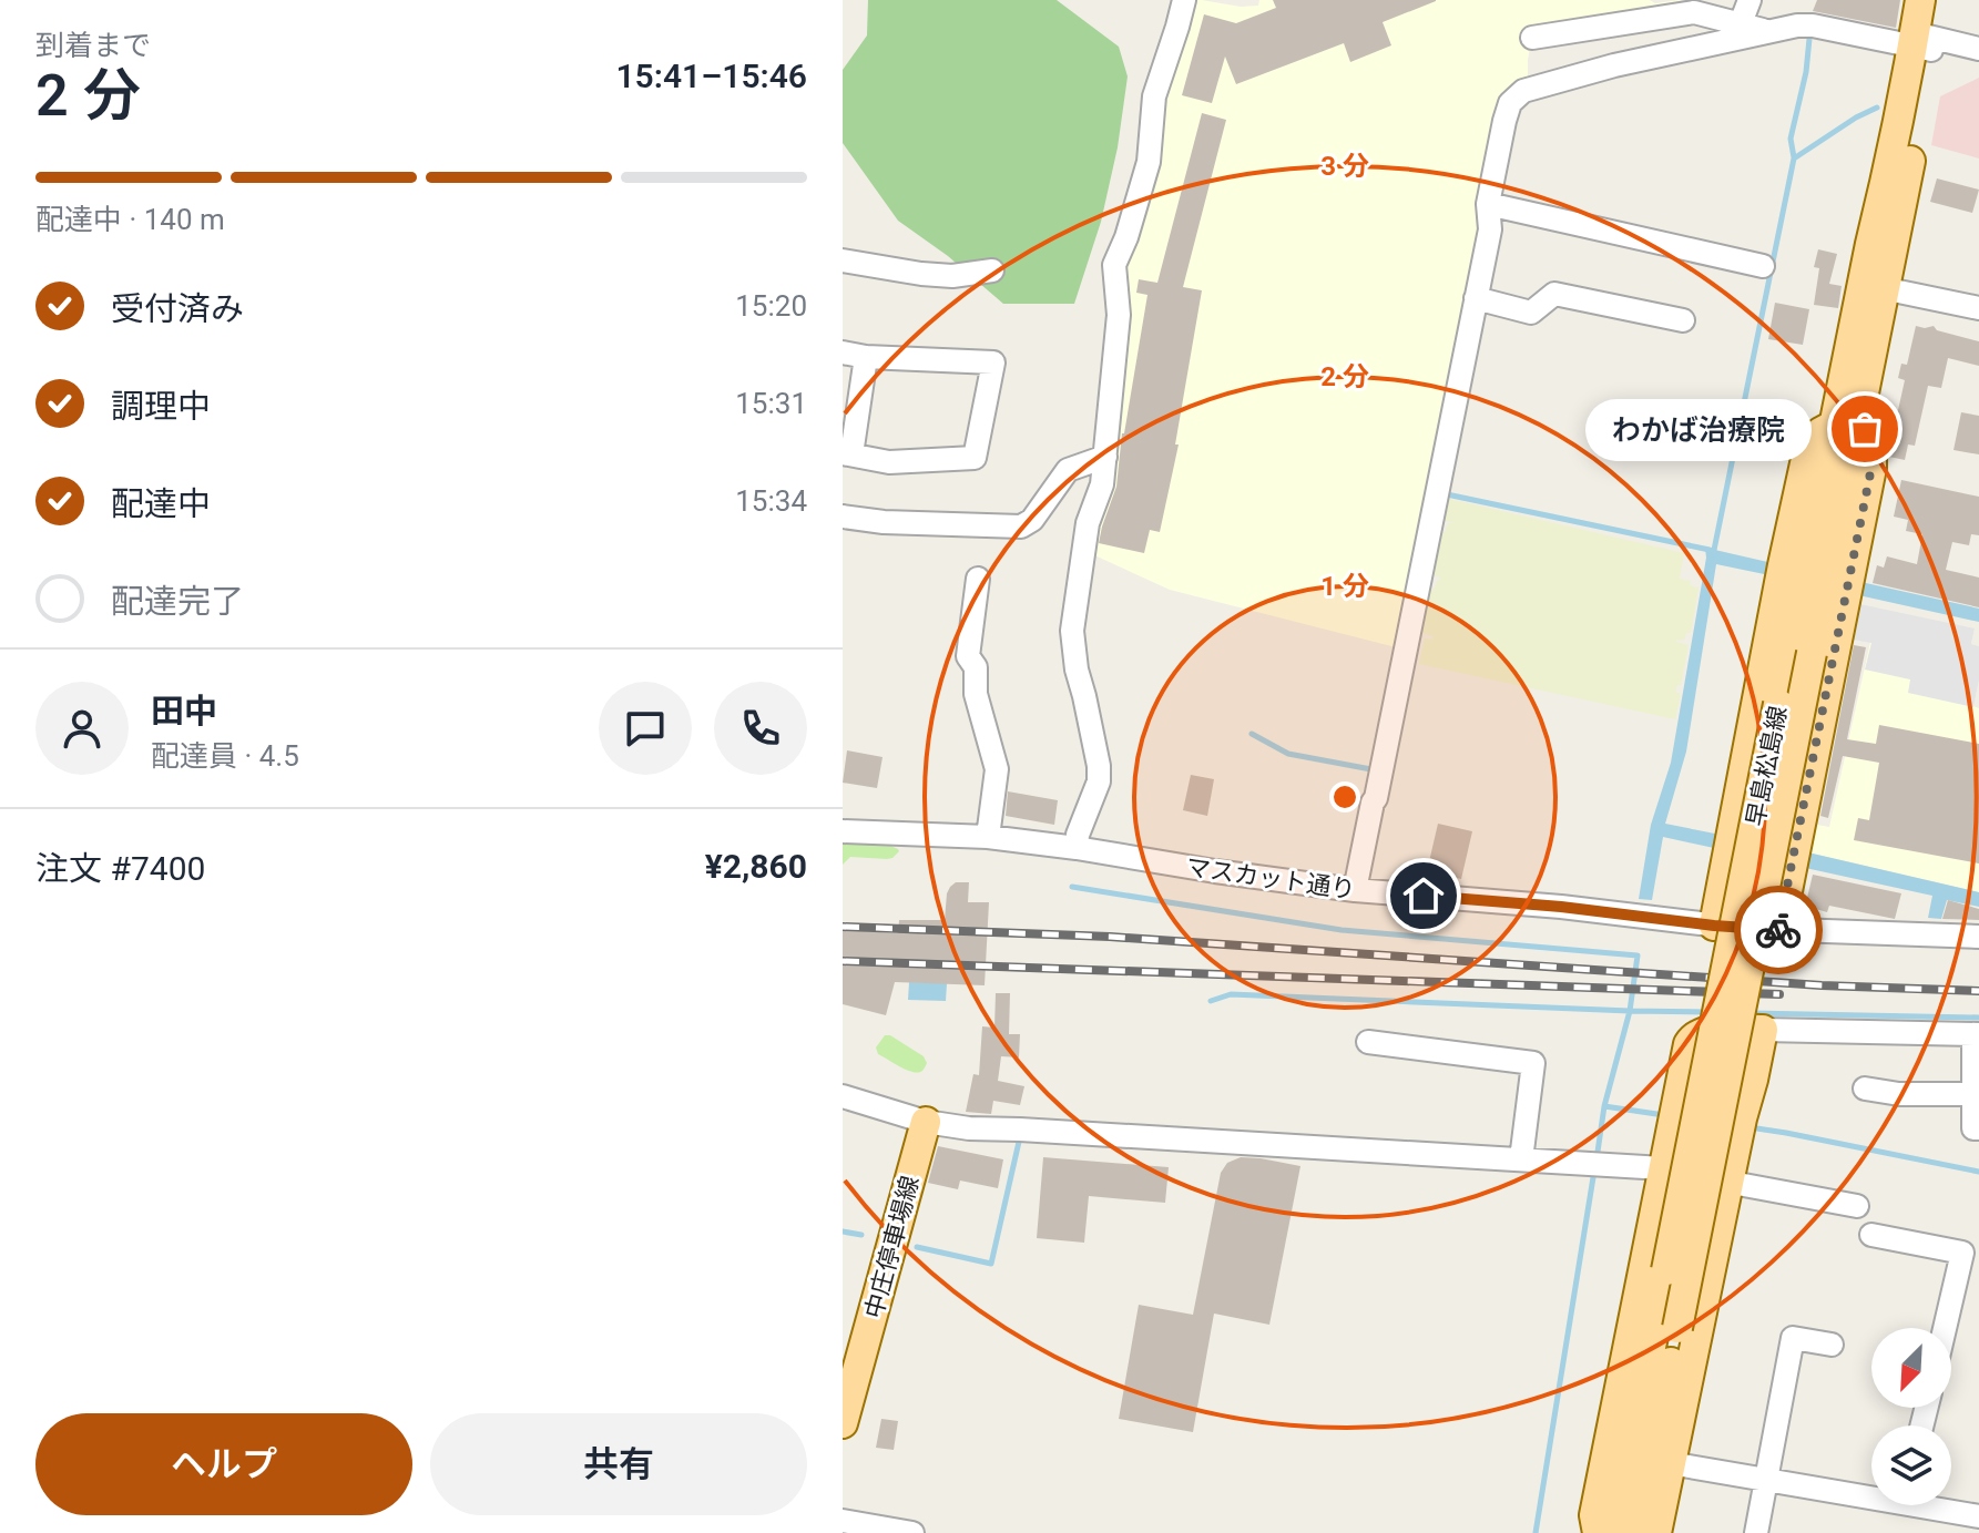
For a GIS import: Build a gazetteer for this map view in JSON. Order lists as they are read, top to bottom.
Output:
{
  "streets": {
    "main road": ["早島松島線", "中庄停車場線"],
    "street": ["マスカット通り"]
  },
  "places": ["わかば治療院"],
  "north": "bottom left",
  "page": {
    "heading": ["2 分", "到着まで", "15:41–15:46"],
    "panel": [
      "田中",
      "配達員 · 4.5",
      "注文 #7400",
      "¥2,860"
    ],
    "bar": "配達中 · 140 m",
    "list": [
      ["受付済み", "15:20"],
      ["調理中", "15:31"],
      ["配達中", "15:34"],
      "配達完了"
    ],
    "bubble": "わかば治療院",
    "buttons": ["ヘルプ", "共有"]
  },
  "rings": ["3 分", "2 分", "1 分"]
}
